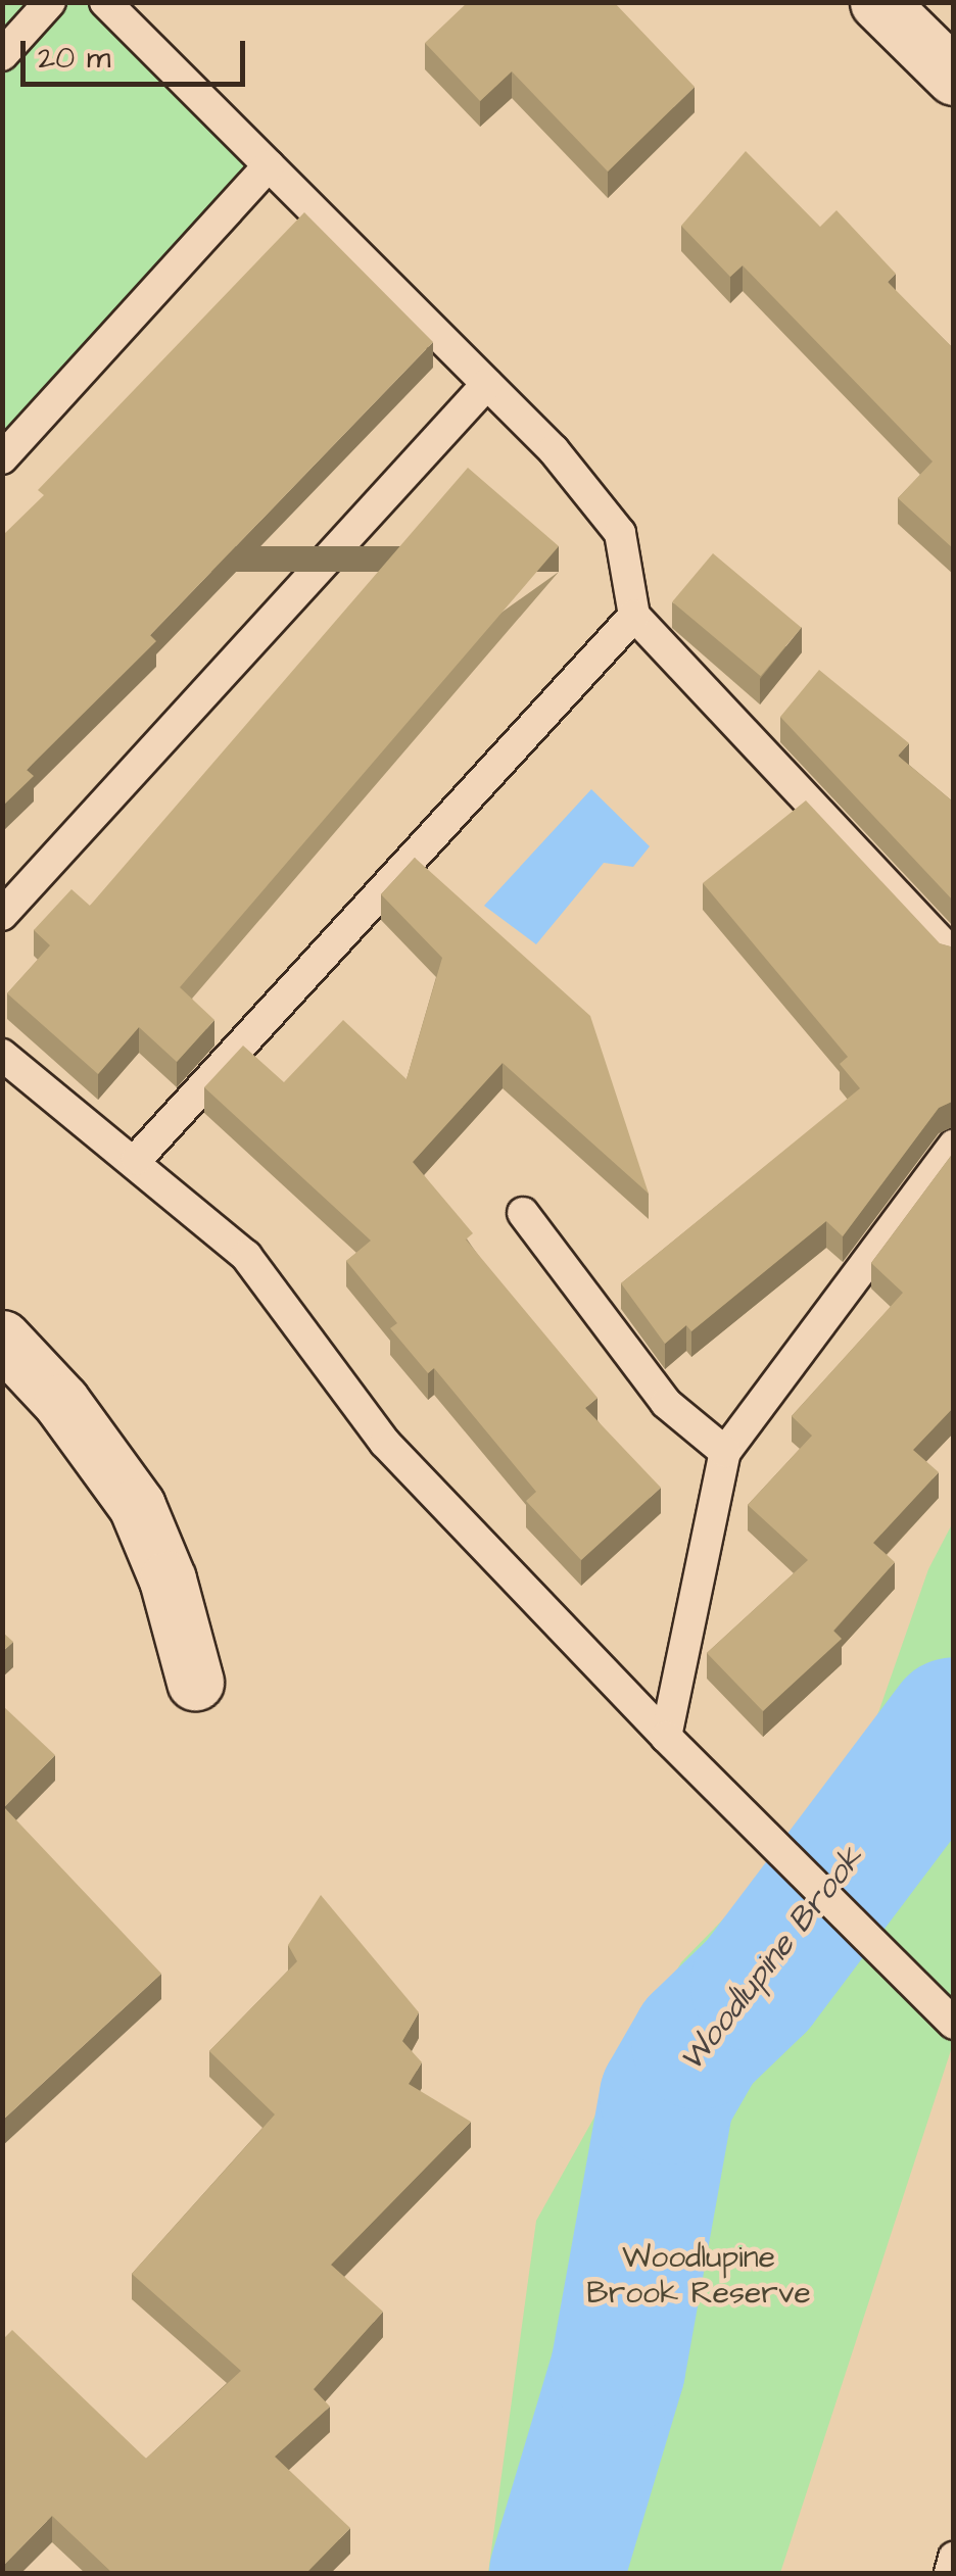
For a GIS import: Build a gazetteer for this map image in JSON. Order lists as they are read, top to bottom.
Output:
{
  "water": ["Woodlupine Brook"],
  "parks": ["Woodlupine Brook Reserve"],
  "scale_bar": "20 m"
}
